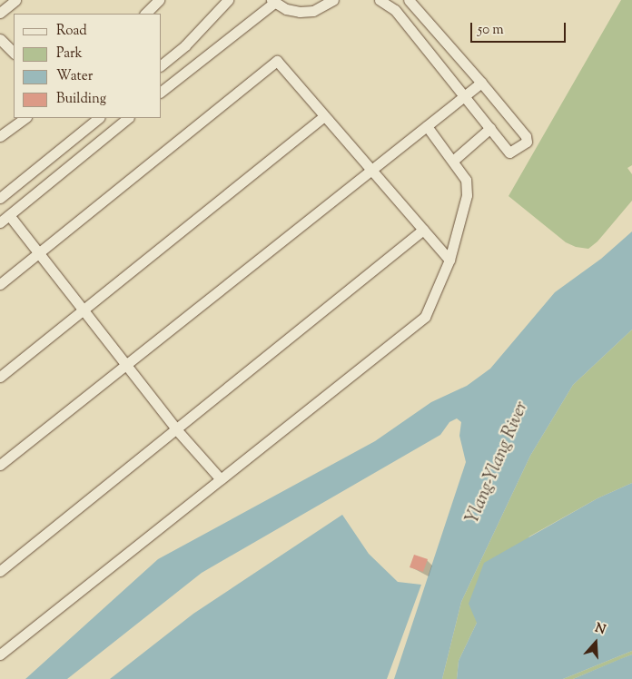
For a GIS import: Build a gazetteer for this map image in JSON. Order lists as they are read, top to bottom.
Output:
{
  "water": ["Ylang-Ylang River"],
  "legend": [
    "Road",
    "Park",
    "Water",
    "Building"
  ],
  "scale_bar": "50 m",
  "north": "top"
}
